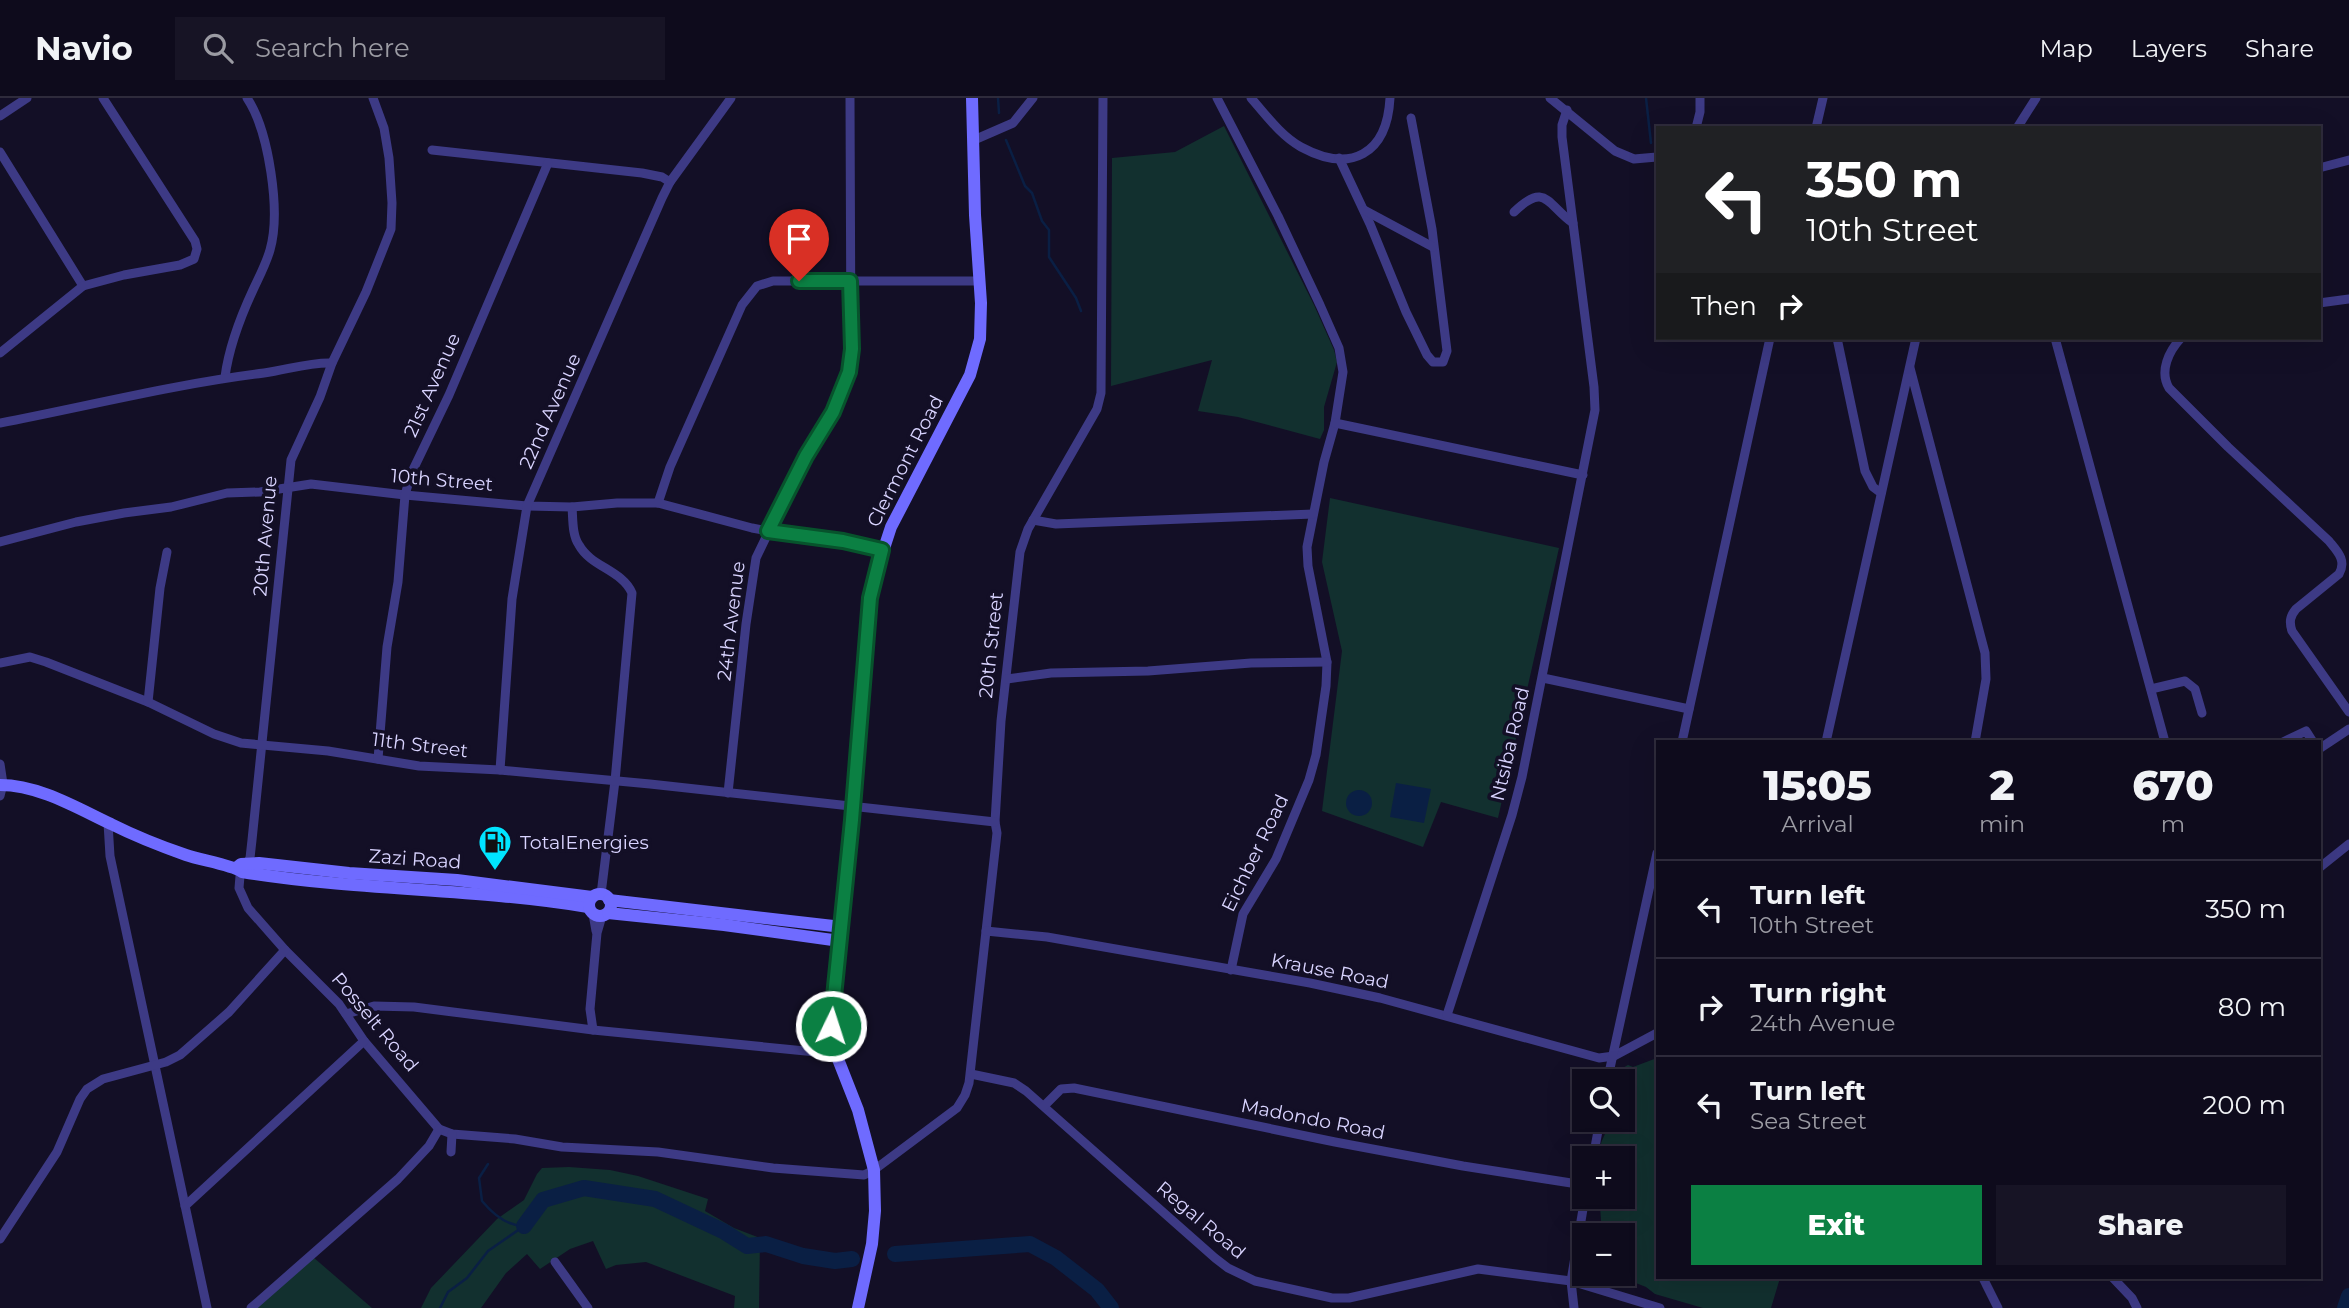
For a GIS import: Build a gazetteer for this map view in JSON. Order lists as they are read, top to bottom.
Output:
{
  "streets": {
    "street": [
      "21st Avenue",
      "22nd Avenue",
      "Clermont Road",
      "10th Street",
      "20th Avenue",
      "24th Avenue",
      "20th Street",
      "Ntsiba Road",
      "11th Street",
      "Eichber Road",
      "Zazi Road",
      "Krause Road",
      "Posselt Road",
      "Madondo Road",
      "Regal Road"
    ]
  },
  "crossings": [
    ["21st Avenue", "10th Street"],
    ["21st Avenue", "11th Street"],
    ["22nd Avenue", "10th Street"],
    ["22nd Avenue", "11th Street"],
    ["Clermont Road", "10th Street"],
    ["Clermont Road", "20th Street"],
    ["Clermont Road", "11th Street"],
    ["Clermont Road", "Zazi Road"],
    ["10th Street", "20th Avenue"],
    ["10th Street", "24th Avenue"],
    ["20th Avenue", "11th Street"],
    ["20th Avenue", "Zazi Road"],
    ["20th Avenue", "Posselt Road"],
    ["24th Avenue", "11th Street"],
    ["20th Street", "11th Street"],
    ["20th Street", "Krause Road"],
    ["20th Street", "Regal Road"],
    ["Ntsiba Road", "Krause Road"],
    ["Eichber Road", "Krause Road"],
    ["Zazi Road", "Posselt Road"],
    ["Madondo Road", "Regal Road"]
  ],
  "places": {
    "fuel station": ["TotalEnergies"]
  },
  "page": {
    "header": "Navio",
    "search": "Search here",
    "nav": ["Map", "Layers", "Share"],
    "turn": ["350 m", "10th Street"],
    "then": "Then",
    "eta": [
      "15:05",
      "Arrival",
      "2",
      "min",
      "670",
      "m"
    ],
    "list": [
      {
        "name": "Turn left",
        "note": "10th Street",
        "value": "350 m"
      },
      {
        "name": "Turn right",
        "note": "24th Avenue",
        "value": "80 m"
      },
      {
        "name": "Turn left",
        "note": "Sea Street",
        "value": "200 m"
      }
    ],
    "map_buttons": ["+", "−"],
    "buttons": ["Exit", "Share"]
  }
}
